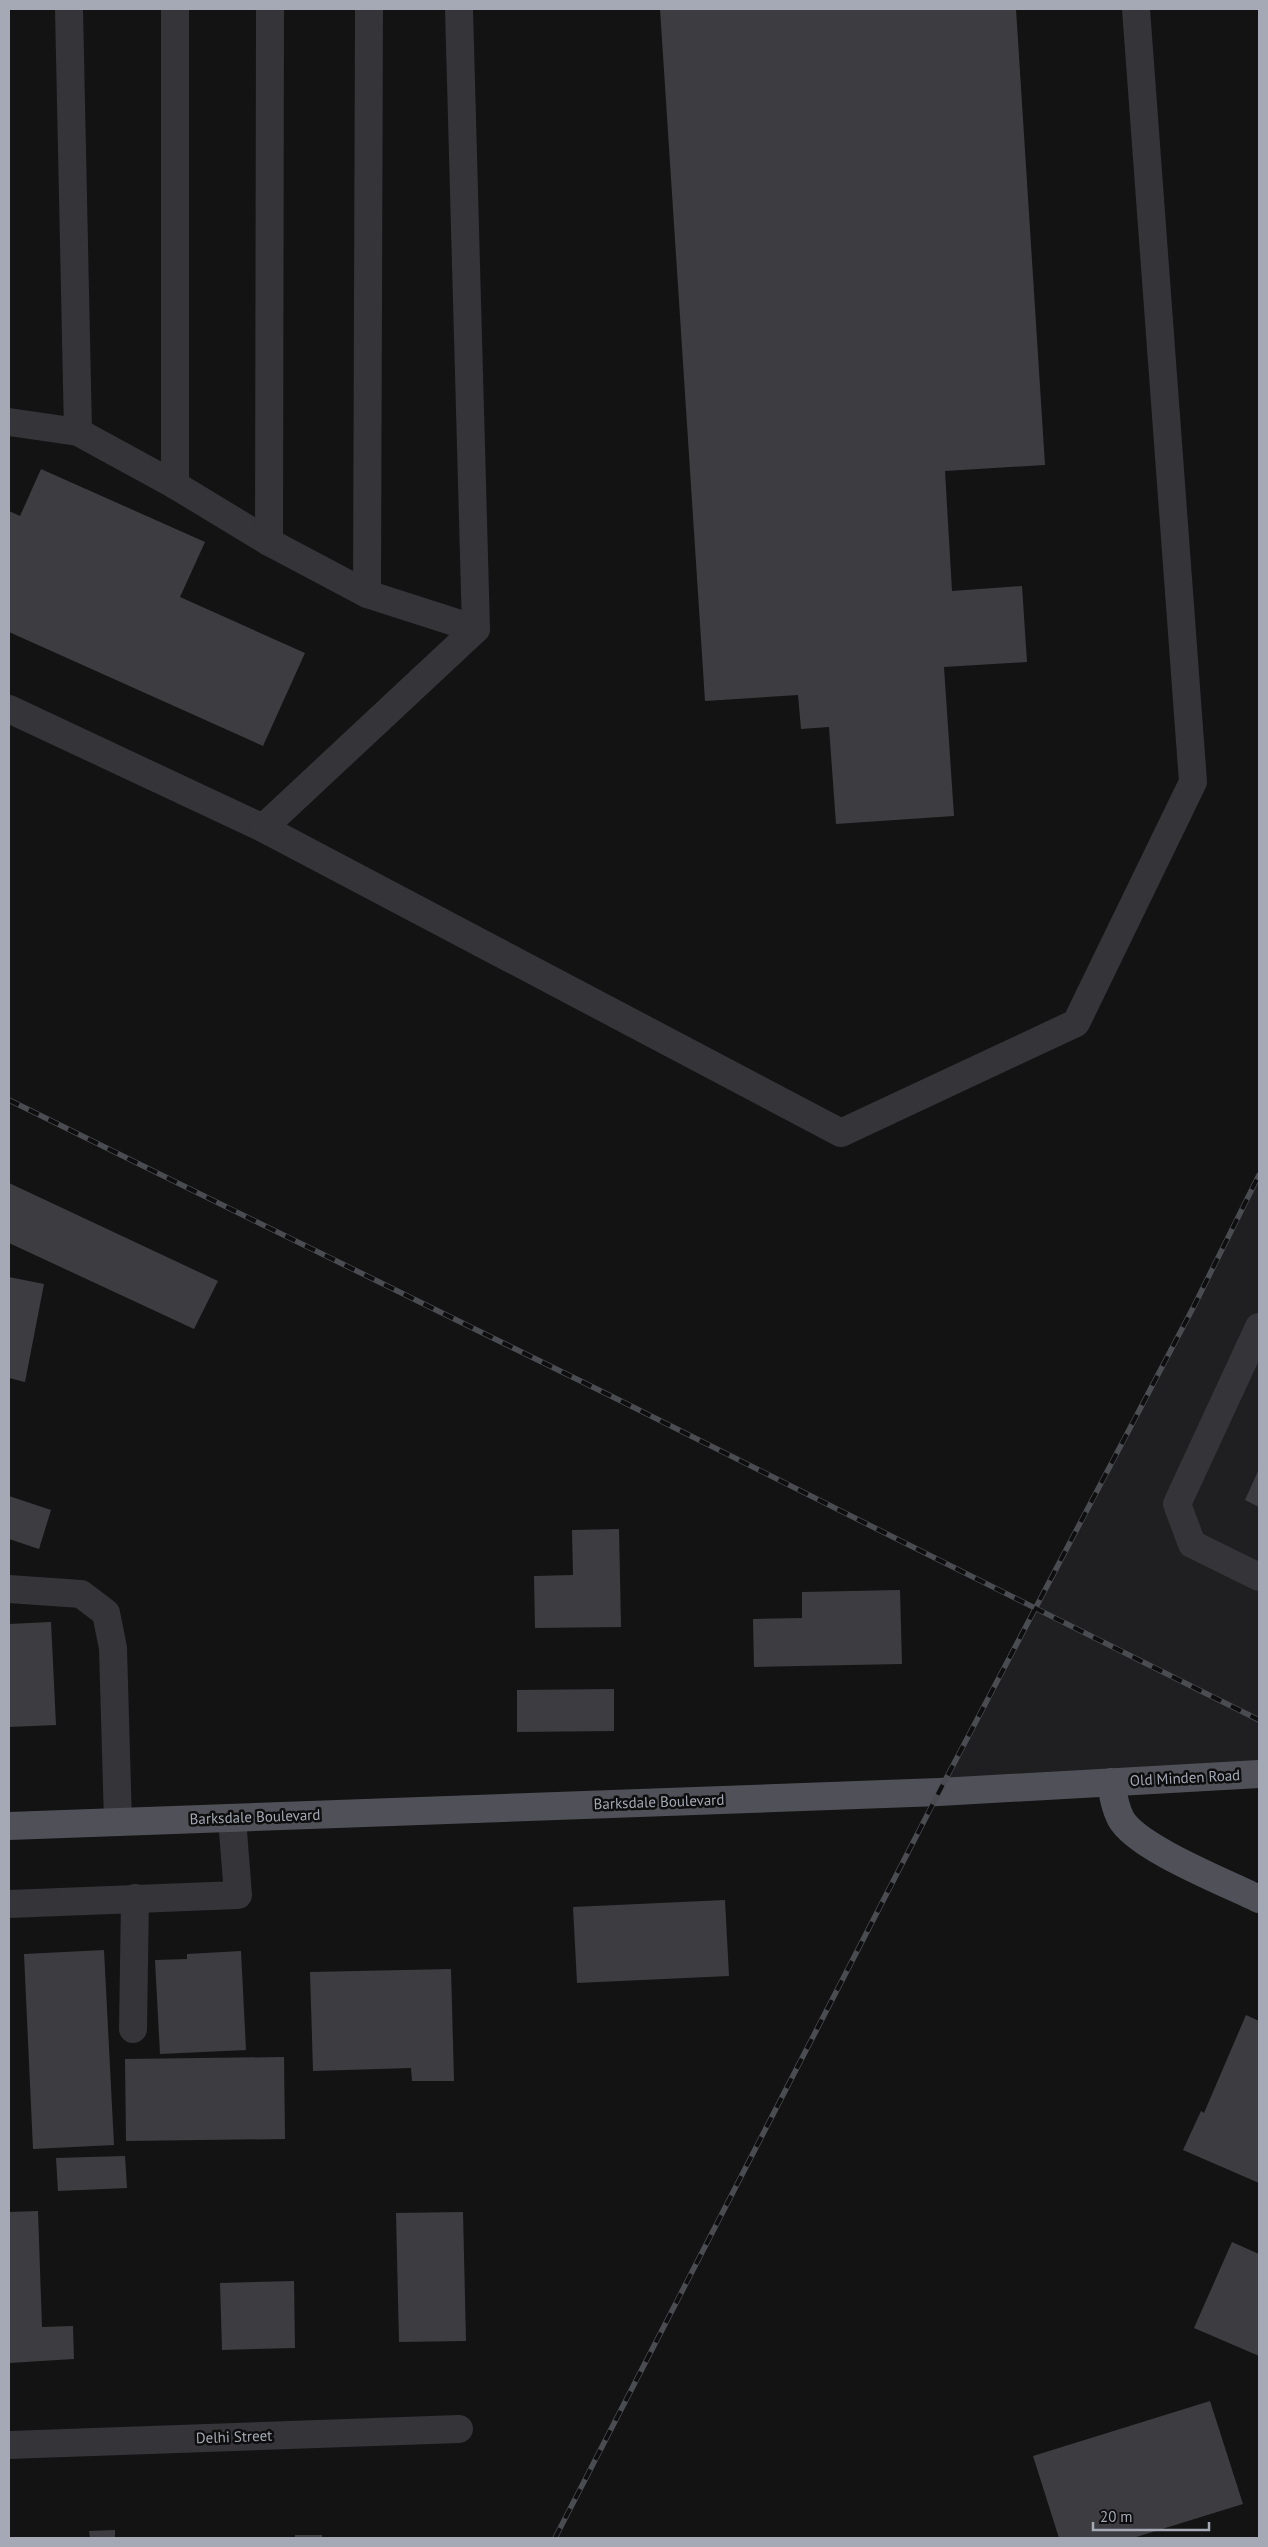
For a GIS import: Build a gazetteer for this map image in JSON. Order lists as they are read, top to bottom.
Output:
{
  "streets": {
    "main road": ["Old Minden Road", "Barksdale Boulevard"],
    "street": ["Delhi Street"]
  },
  "crossings": [
    ["Old Minden Road", "Barksdale Boulevard"]
  ],
  "scale_bar": "20 m"
}
